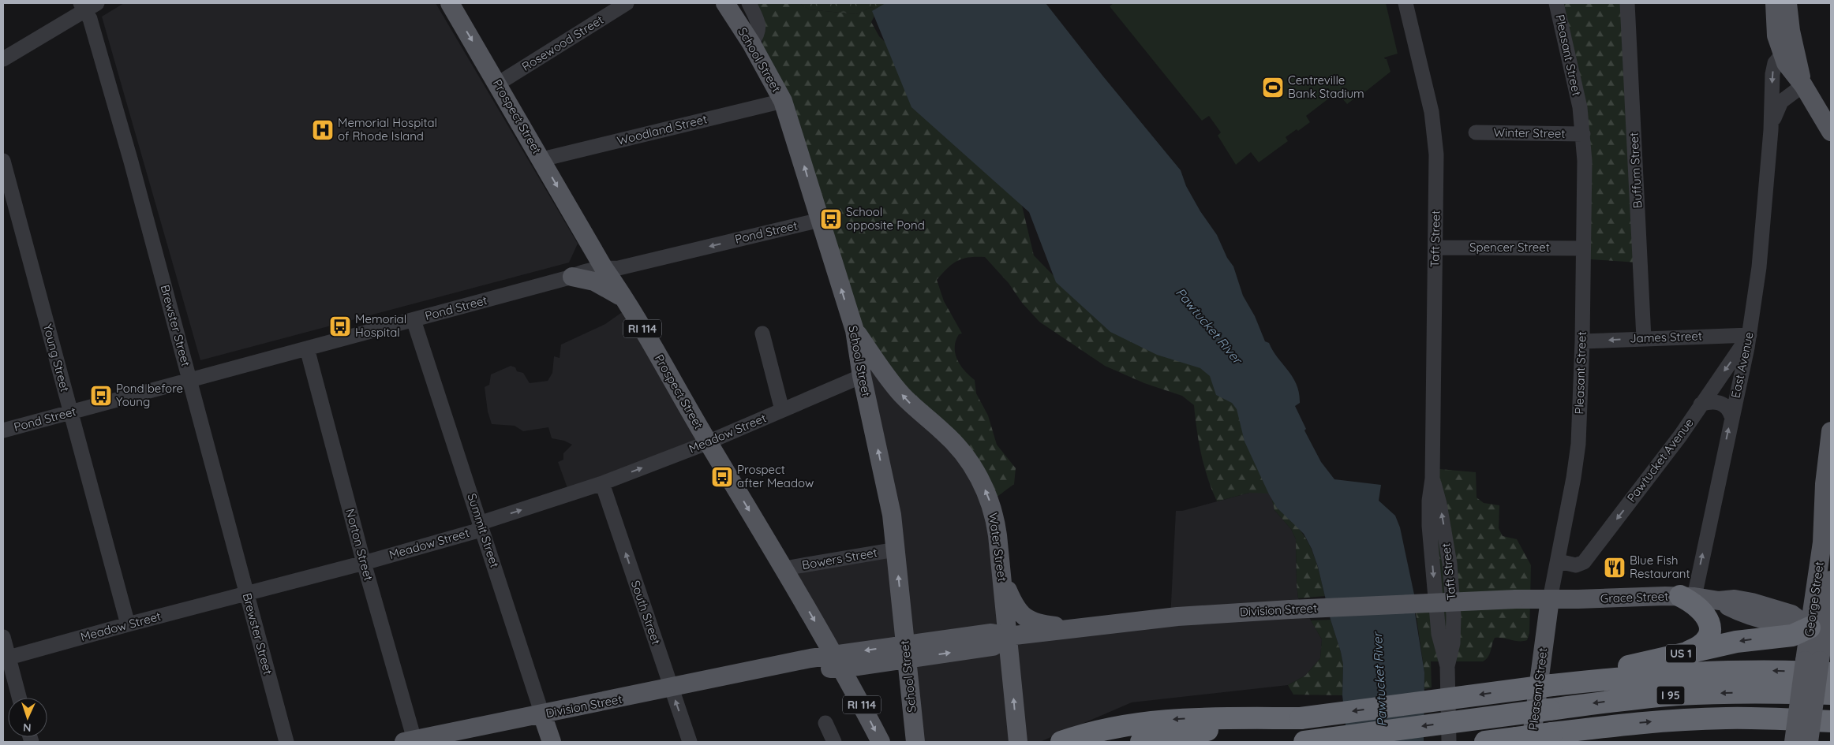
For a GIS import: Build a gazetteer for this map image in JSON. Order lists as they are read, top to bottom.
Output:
{
  "streets": {
    "highway": ["US 1", "I 95"],
    "main road": [
      "Pleasant Street",
      "School Street",
      "Prospect Street",
      "RI 114",
      "Summit Street",
      "Water Street",
      "Grace Street",
      "George Street",
      "Division Street"
    ],
    "street": [
      "Rosewood Street",
      "Woodland Street",
      "Winter Street",
      "Buffum Street",
      "Pond Street",
      "Taft Street",
      "Spencer Street",
      "Brewster Street",
      "James Street",
      "Young Street",
      "East Avenue",
      "Meadow Street",
      "Pawtucket Avenue",
      "Norton Street",
      "Bowers Street",
      "South Street"
    ]
  },
  "crossings": [
    ["Rosewood Street", "Prospect Street"],
    ["Pleasant Street", "Winter Street"],
    ["Pleasant Street", "Spencer Street"],
    ["Pleasant Street", "James Street"],
    ["Pleasant Street", "Pawtucket Avenue"],
    ["Pleasant Street", "Grace Street"],
    ["Pleasant Street", "Division Street"],
    ["Pleasant Street", "I 95"],
    ["School Street", "Woodland Street"],
    ["School Street", "Pond Street"],
    ["School Street", "Meadow Street"],
    ["School Street", "Water Street"],
    ["School Street", "Bowers Street"],
    ["School Street", "Division Street"],
    ["Prospect Street", "Woodland Street"],
    ["Prospect Street", "Pond Street"],
    ["Prospect Street", "Meadow Street"],
    ["Prospect Street", "Bowers Street"],
    ["Prospect Street", "Division Street"],
    ["Buffum Street", "James Street"],
    ["Pond Street", "Brewster Street"],
    ["Pond Street", "Young Street"],
    ["Pond Street", "Summit Street"],
    ["Pond Street", "Norton Street"],
    ["Taft Street", "Spencer Street"],
    ["Brewster Street", "Meadow Street"],
    ["James Street", "East Avenue"],
    ["James Street", "Pawtucket Avenue"],
    ["Young Street", "Meadow Street"],
    ["East Avenue", "Pawtucket Avenue"],
    ["East Avenue", "Grace Street"],
    ["Meadow Street", "Summit Street"],
    ["Meadow Street", "Norton Street"],
    ["Meadow Street", "South Street"],
    ["Summit Street", "Division Street"],
    ["Norton Street", "Division Street"],
    ["Water Street", "Division Street"],
    ["Grace Street", "George Street"],
    ["Grace Street", "Division Street"],
    ["Grace Street", "US 1"],
    ["George Street", "US 1"],
    ["Division Street", "South Street"]
  ],
  "one_way": [
    "School Street",
    "Prospect Street",
    "James Street",
    "Pawtucket Avenue",
    "Water Street",
    "South Street"
  ],
  "water": ["Pawtucket River"],
  "places": {
    "sports": ["Centreville Bank Stadium"],
    "hospital": ["Memorial Hospital of Rhode Island"],
    "bus stop": [
      "School opposite Pond",
      "Memorial Hospital",
      "Pond before Young",
      "Prospect after Meadow"
    ],
    "restaurant": ["Blue Fish Restaurant"]
  },
  "north": "bottom"
}
